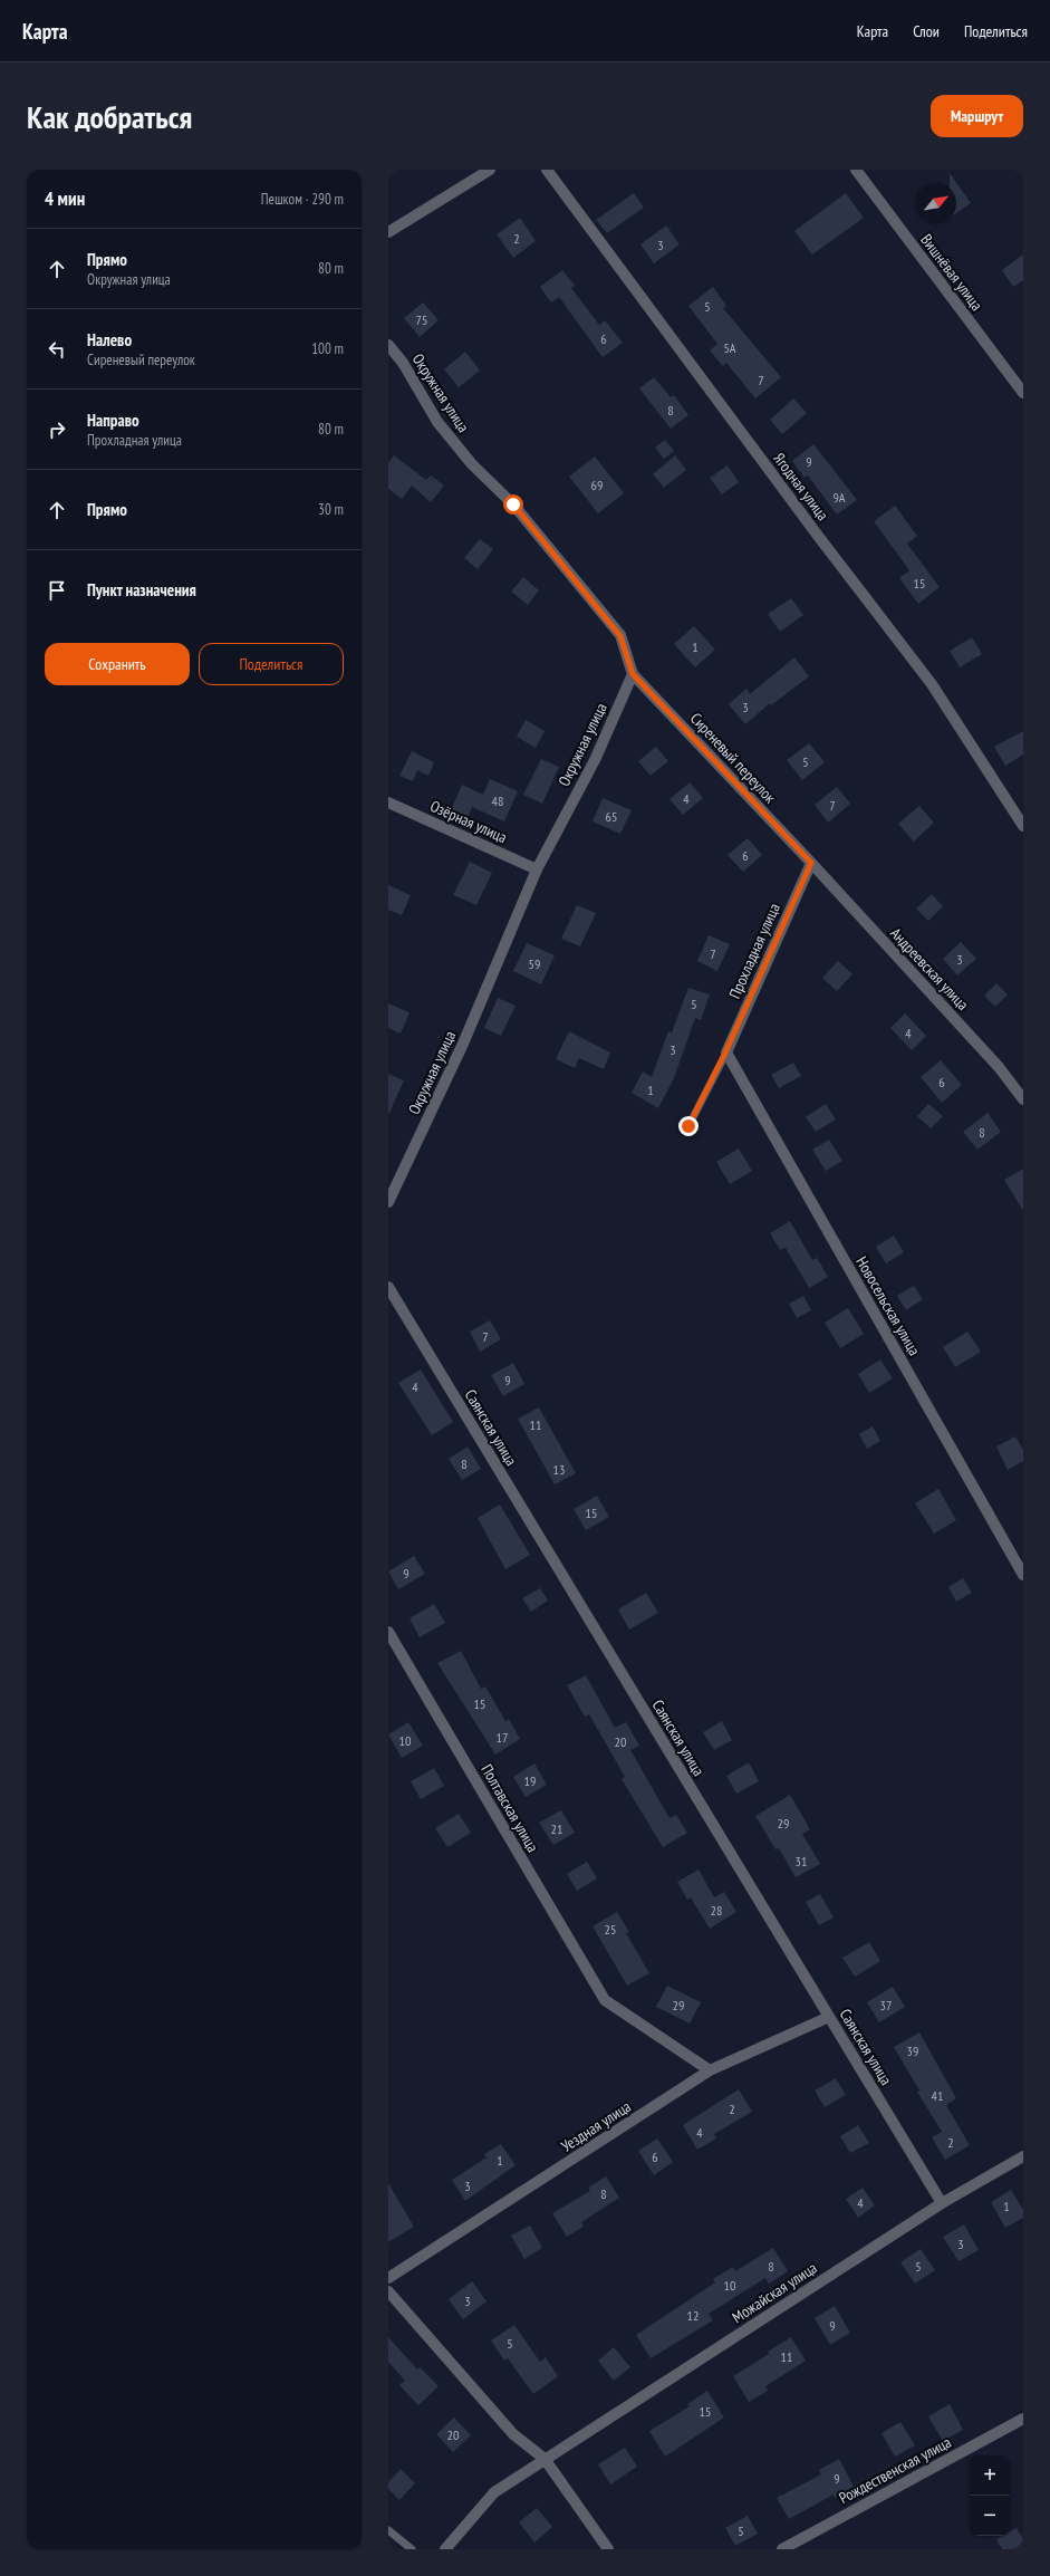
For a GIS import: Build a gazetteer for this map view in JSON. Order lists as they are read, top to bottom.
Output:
{
  "streets": {
    "street": [
      "Вишнёвая улица",
      "Окружная улица",
      "Ягодная улица",
      "Сиреневый переулок",
      "Озёрная улица",
      "Прохладная улица",
      "Андреевская улица",
      "Новосельская улица",
      "Саянская улица",
      "Полтавская улица",
      "Уездная улица",
      "Можайская улица",
      "Рождественская улица"
    ]
  },
  "crossings": [
    ["Окружная улица", "Сиреневый переулок"],
    ["Окружная улица", "Озёрная улица"],
    ["Сиреневый переулок", "Прохладная улица"],
    ["Сиреневый переулок", "Андреевская улица"],
    ["Прохладная улица", "Андреевская улица"],
    ["Прохладная улица", "Новосельская улица"],
    ["Саянская улица", "Уездная улица"],
    ["Саянская улица", "Можайская улица"],
    ["Полтавская улица", "Уездная улица"]
  ],
  "house_numbers": [
    "2",
    "3",
    "5",
    "75",
    "6",
    "5А",
    "7",
    "8",
    "9",
    "69",
    "9А",
    "15",
    "1",
    "3",
    "5",
    "4",
    "48",
    "7",
    "65",
    "6",
    "7",
    "3",
    "59",
    "5",
    "4",
    "3",
    "6",
    "1",
    "8",
    "7",
    "9",
    "4",
    "11",
    "8",
    "13",
    "15",
    "9",
    "15",
    "17",
    "10",
    "20",
    "19",
    "29",
    "21",
    "31",
    "28",
    "25",
    "29",
    "37",
    "39",
    "41",
    "2",
    "4",
    "2",
    "6",
    "1",
    "3",
    "8",
    "4",
    "1",
    "3",
    "8",
    "5",
    "10",
    "3",
    "12",
    "9",
    "5",
    "11",
    "15",
    "20",
    "9",
    "5"
  ],
  "north": "top right",
  "page": {
    "header": "Карта",
    "nav": ["Карта", "Слои", "Поделиться"],
    "buttons": [
      "Маршрут",
      ["Сохранить", "Поделиться"]
    ],
    "title": "Как добраться",
    "heading": ["4 мин", "Пешком · 290 m"],
    "list": [
      ["Прямо", "Окружная улица", "80 m"],
      ["Налево", "Сиреневый переулок", "100 m"],
      ["Направо", "Прохладная улица", "80 m"],
      ["Прямо", "30 m"],
      "Пункт назначения"
    ],
    "map_buttons": ["+", "−"]
  }
}
